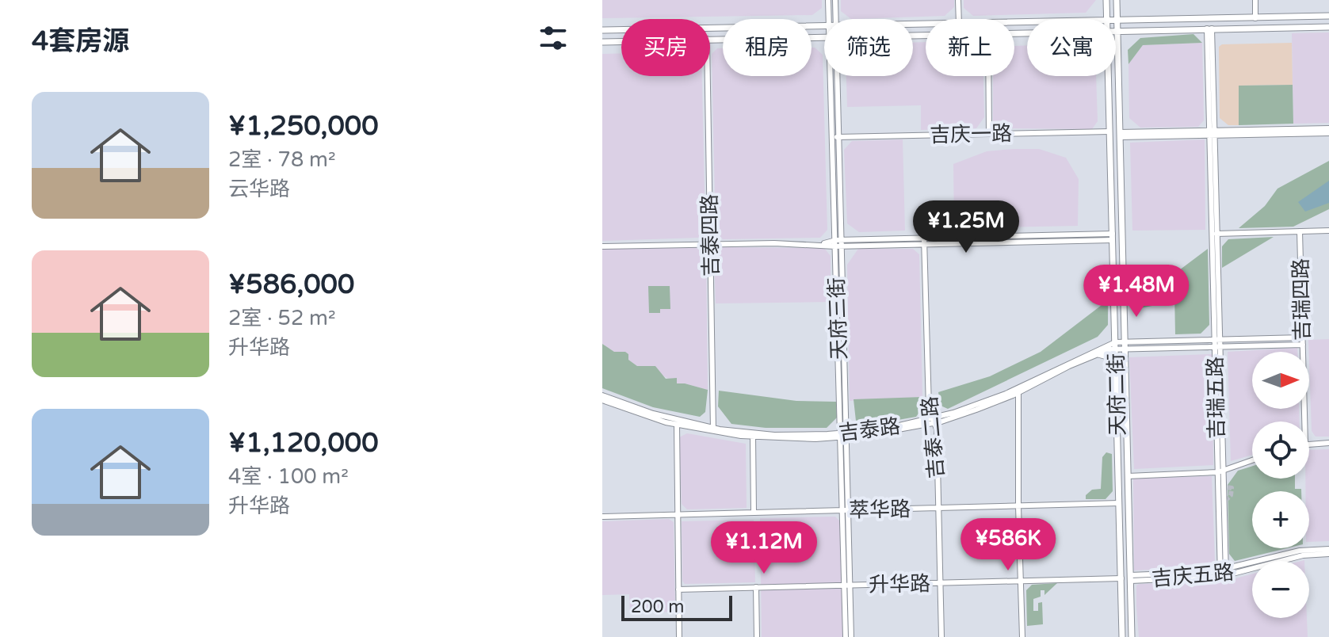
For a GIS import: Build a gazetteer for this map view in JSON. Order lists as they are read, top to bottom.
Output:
{
  "streets": {
    "main road": ["天府二街"],
    "street": [
      "吉庆一路",
      "吉泰四路",
      "吉瑞四路",
      "天府三街",
      "吉瑞五路",
      "吉泰路",
      "吉泰二路",
      "萃华路",
      "吉庆五路",
      "升华路"
    ]
  },
  "crossings": [
    ["吉庆一路", "天府三街"],
    ["吉庆一路", "天府二街"],
    ["吉泰四路", "吉泰路"],
    ["吉瑞四路", "吉泰路"],
    ["天府三街", "吉泰路"],
    ["天府三街", "萃华路"],
    ["天府三街", "升华路"],
    ["天府二街", "吉泰路"],
    ["天府二街", "萃华路"],
    ["天府二街", "吉庆五路"],
    ["天府二街", "升华路"],
    ["吉瑞五路", "吉泰路"],
    ["吉瑞五路", "吉庆五路"],
    ["吉泰路", "吉泰二路"],
    ["吉泰二路", "萃华路"],
    ["吉泰二路", "升华路"]
  ],
  "scale_bar": "200 m",
  "north": "right",
  "page": {
    "heading": "4套房源",
    "chip": [
      "买房",
      "租房",
      "筛选",
      "新上",
      "公寓"
    ],
    "list": [
      {
        "name": "¥1,250,000",
        "note": "2室 · 78 m² · 云华路"
      },
      {
        "name": "¥586,000",
        "note": "2室 · 52 m² · 升华路"
      },
      {
        "name": "¥1,120,000",
        "note": "4室 · 100 m² · 升华路"
      }
    ],
    "price": [
      "¥1.25M",
      "¥1.48M",
      "¥586K",
      "¥1.12M"
    ],
    "map_buttons": ["+", "−"],
    "scale": "200 m"
  }
}
